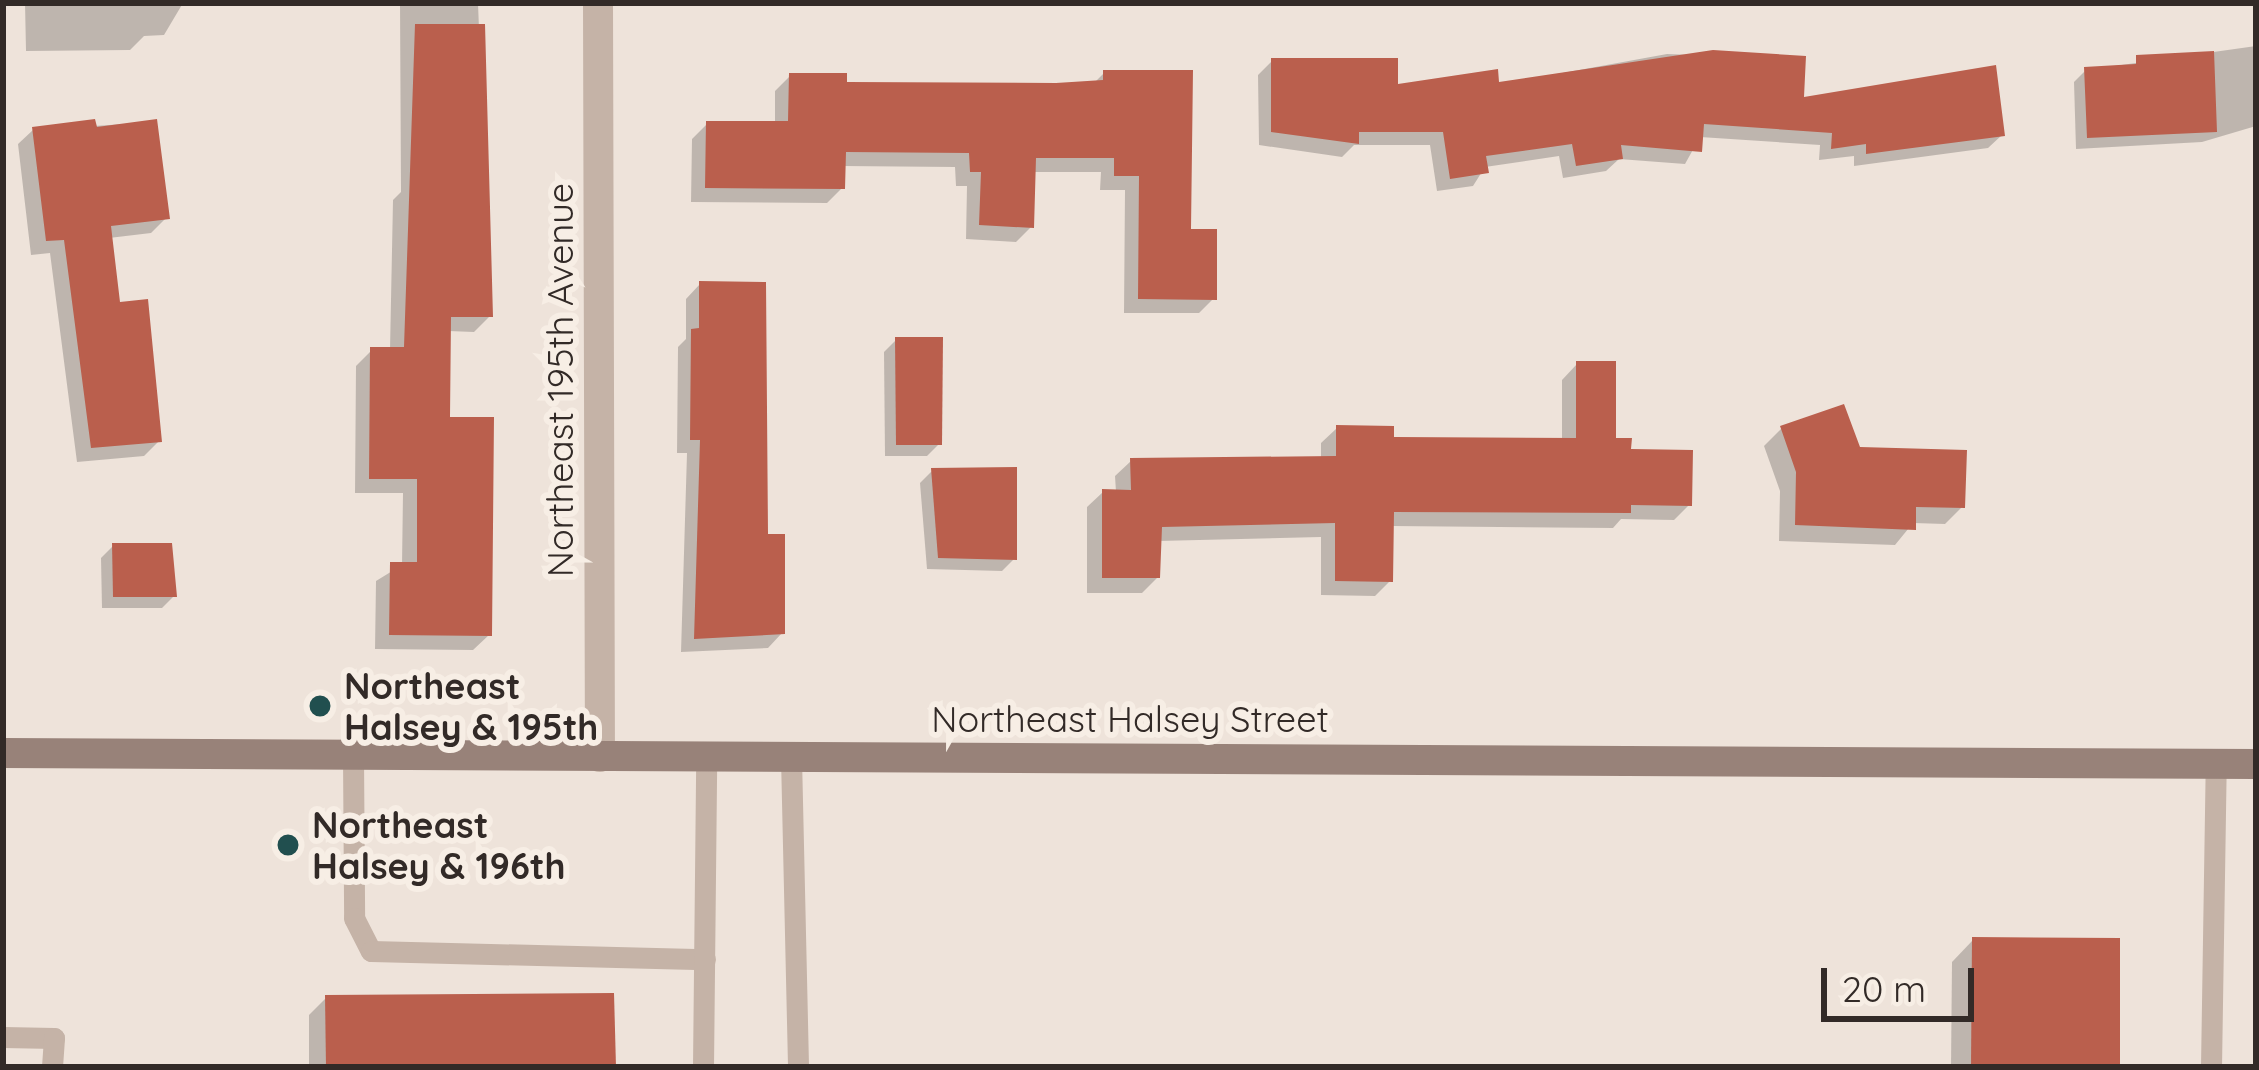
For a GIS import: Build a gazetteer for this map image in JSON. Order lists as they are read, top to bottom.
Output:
{
  "streets": {
    "street": ["Northeast 195th Avenue", "Northeast Halsey Street"]
  },
  "crossings": [
    ["Northeast 195th Avenue", "Northeast Halsey Street"]
  ],
  "places": ["Northeast Halsey & 195th", "Northeast Halsey & 196th"],
  "scale_bar": "20 m"
}
